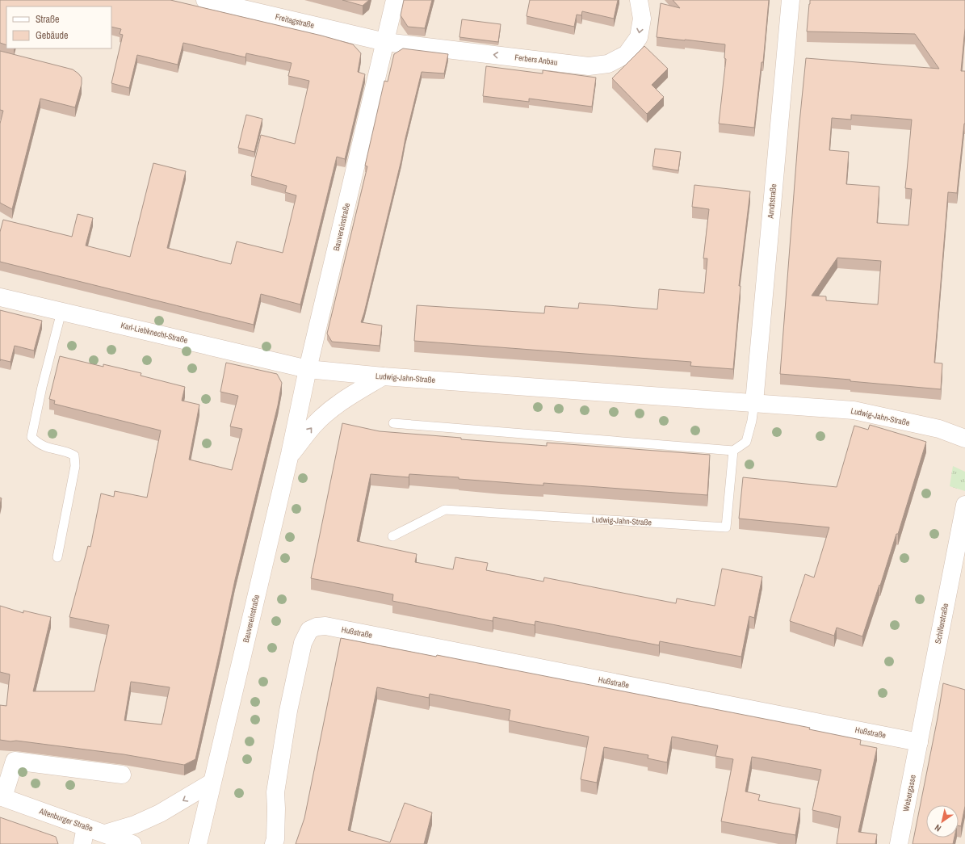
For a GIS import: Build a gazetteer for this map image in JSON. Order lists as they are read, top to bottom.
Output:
{
  "streets": {
    "street": [
      "Freitagstraße",
      "Ferbers Anbau",
      "Arndtstraße",
      "Bauvereinstraße",
      "Karl-Liebknecht-Straße",
      "Ludwig-Jahn-Straße",
      "Schillerstraße",
      "Hußstraße",
      "Webergasse",
      "Altenburger Straße"
    ]
  },
  "crossings": [
    ["Freitagstraße", "Ferbers Anbau"],
    ["Freitagstraße", "Bauvereinstraße"],
    ["Ferbers Anbau", "Bauvereinstraße"],
    ["Arndtstraße", "Ludwig-Jahn-Straße"],
    ["Bauvereinstraße", "Karl-Liebknecht-Straße"],
    ["Bauvereinstraße", "Ludwig-Jahn-Straße"],
    ["Karl-Liebknecht-Straße", "Ludwig-Jahn-Straße"],
    ["Schillerstraße", "Hußstraße"],
    ["Schillerstraße", "Webergasse"],
    ["Hußstraße", "Webergasse"]
  ],
  "one_way": ["Ferbers Anbau"],
  "legend": ["Straße", "Gebäude"],
  "north": "bottom left"
}
